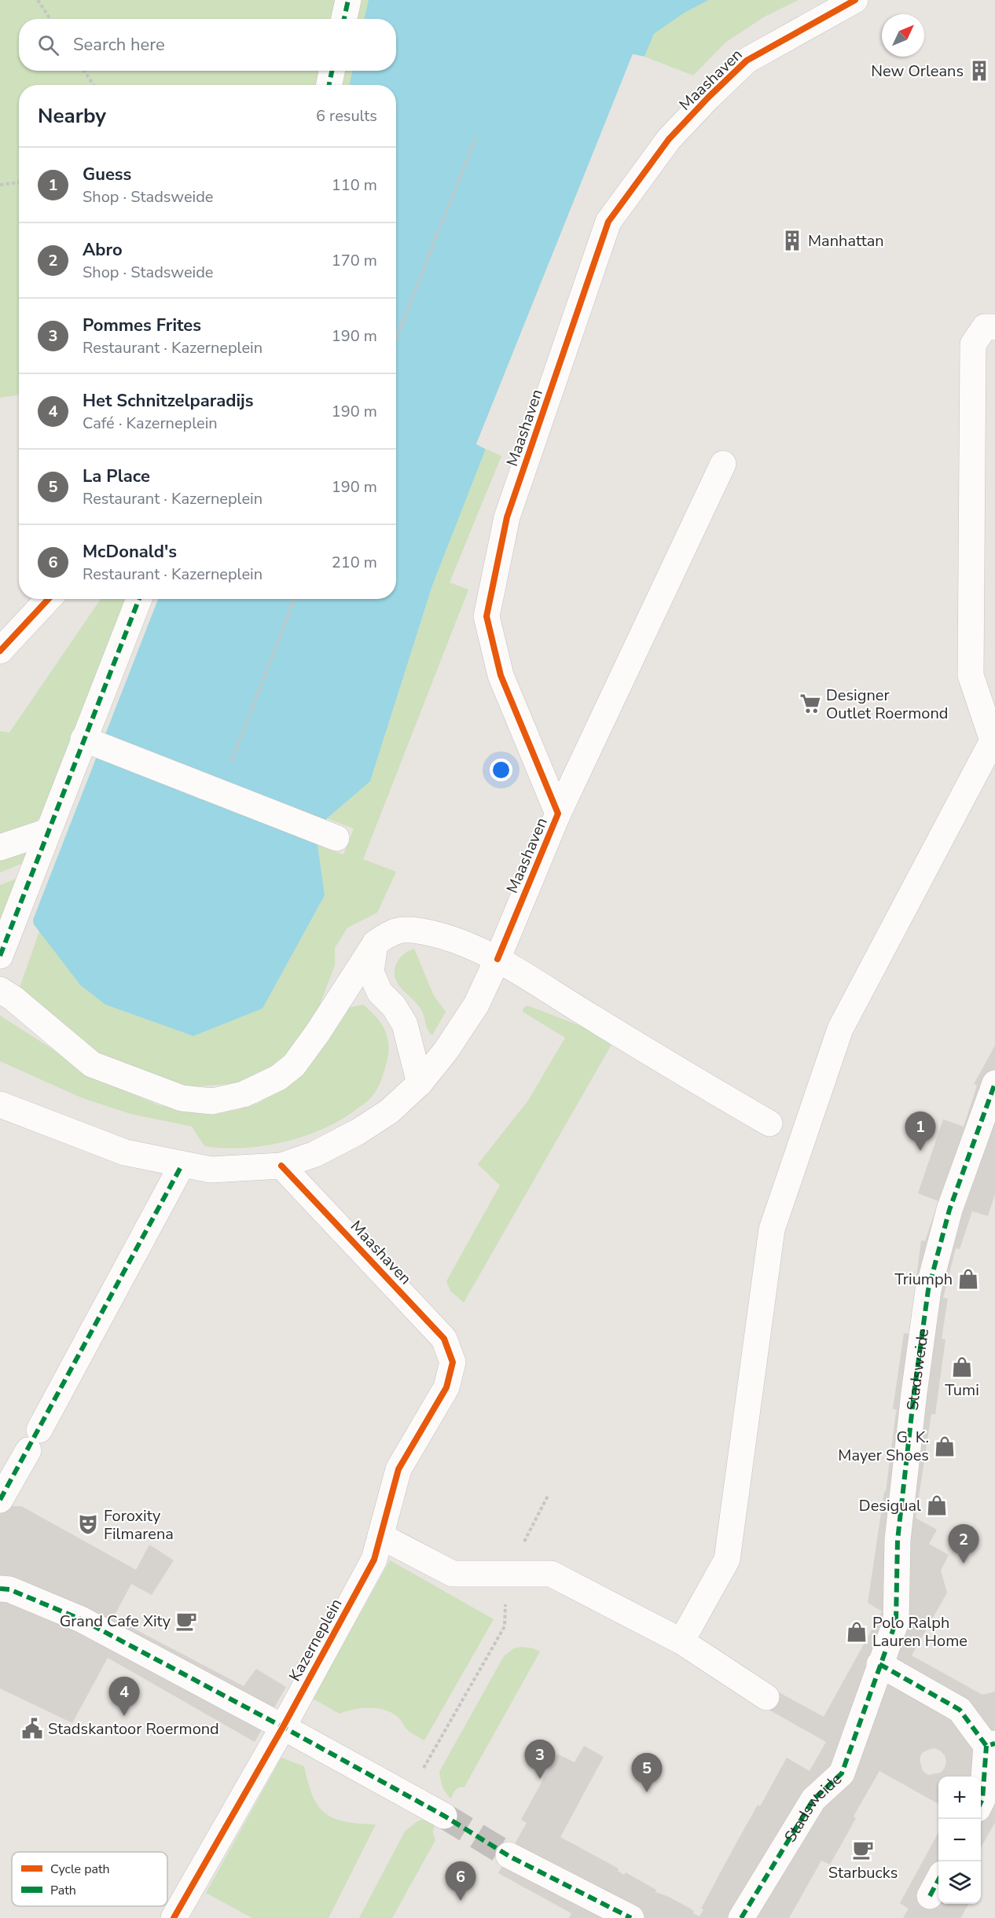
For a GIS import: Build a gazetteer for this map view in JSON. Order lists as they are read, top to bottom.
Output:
{
  "streets": {
    "street": ["Maashaven", "Stadsweide", "Kazerneplein"]
  },
  "crossings": [
    ["Maashaven", "Kazerneplein"]
  ],
  "places": {
    "building": ["New Orleans", "Manhattan"],
    "supermarket": ["Designer Outlet Roermond"],
    "shop": [
      "Triumph",
      "Tumi",
      "G. K. Mayer Shoes",
      "Desigual",
      "Polo Ralph Lauren Home"
    ],
    "theatre": ["Foroxity Filmarena"],
    "cafe": ["Grand Cafe Xity", "Starbucks"],
    "public building": ["Stadskantoor Roermond"]
  },
  "legend": ["Cycle path", "Path"],
  "north": "top right",
  "page": {
    "search": "Search here",
    "heading": ["Nearby", "6 results"],
    "list": [
      {
        "mark": "1",
        "name": "Guess",
        "note": "Shop · Stadsweide",
        "value": "110 m"
      },
      {
        "mark": "2",
        "name": "Abro",
        "note": "Shop · Stadsweide",
        "value": "170 m"
      },
      {
        "mark": "3",
        "name": "Pommes Frites",
        "note": "Restaurant · Kazerneplein",
        "value": "190 m"
      },
      {
        "mark": "4",
        "name": "Het Schnitzelparadijs",
        "note": "Café · Kazerneplein",
        "value": "190 m"
      },
      {
        "mark": "5",
        "name": "La Place",
        "note": "Restaurant · Kazerneplein",
        "value": "190 m"
      },
      {
        "mark": "6",
        "name": "McDonald's",
        "note": "Restaurant · Kazerneplein",
        "value": "210 m"
      }
    ],
    "pins": [
      "1",
      "2",
      "4",
      "3",
      "5",
      "6"
    ],
    "map_buttons": ["+", "−"]
  }
}
